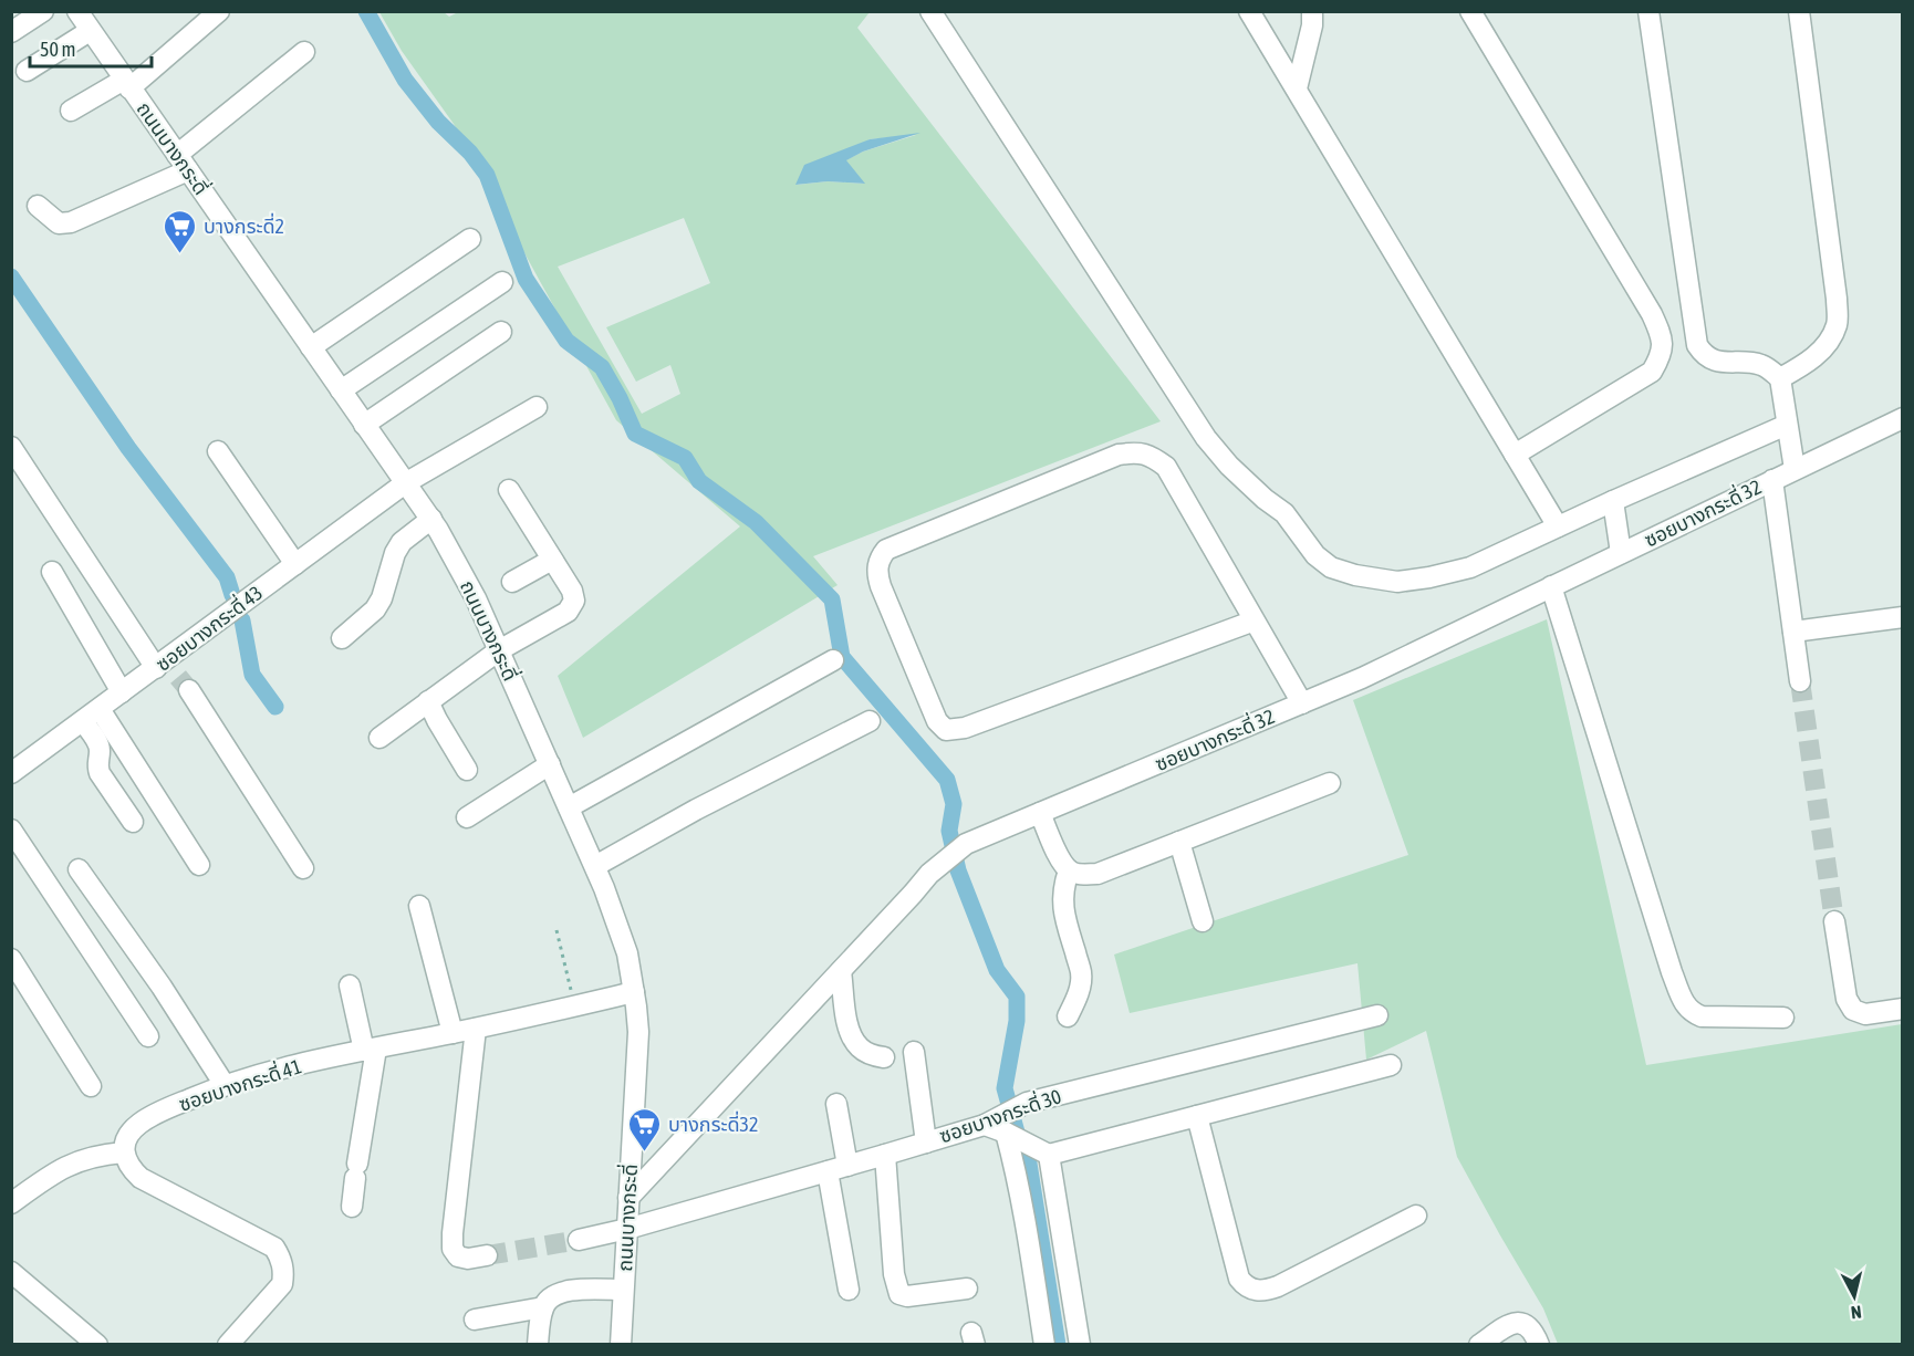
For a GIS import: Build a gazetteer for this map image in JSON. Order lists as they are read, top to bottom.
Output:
{
  "streets": {
    "street": [
      "ถนนบางกระดี่",
      "ซอยบางกระดี่ 32",
      "ซอยบางกระดี่ 43",
      "ซอยบางกระดี่ 41",
      "ซอยบางกระดี่ 30"
    ]
  },
  "crossings": [
    ["ถนนบางกระดี่", "ซอยบางกระดี่ 32"],
    ["ถนนบางกระดี่", "ซอยบางกระดี่ 43"],
    ["ถนนบางกระดี่", "ซอยบางกระดี่ 41"],
    ["ถนนบางกระดี่", "ซอยบางกระดี่ 30"]
  ],
  "places": {
    "supermarket": ["บางกระดี่2", "บางกระดี่32"]
  },
  "scale_bar": "50 m",
  "north": "bottom"
}
